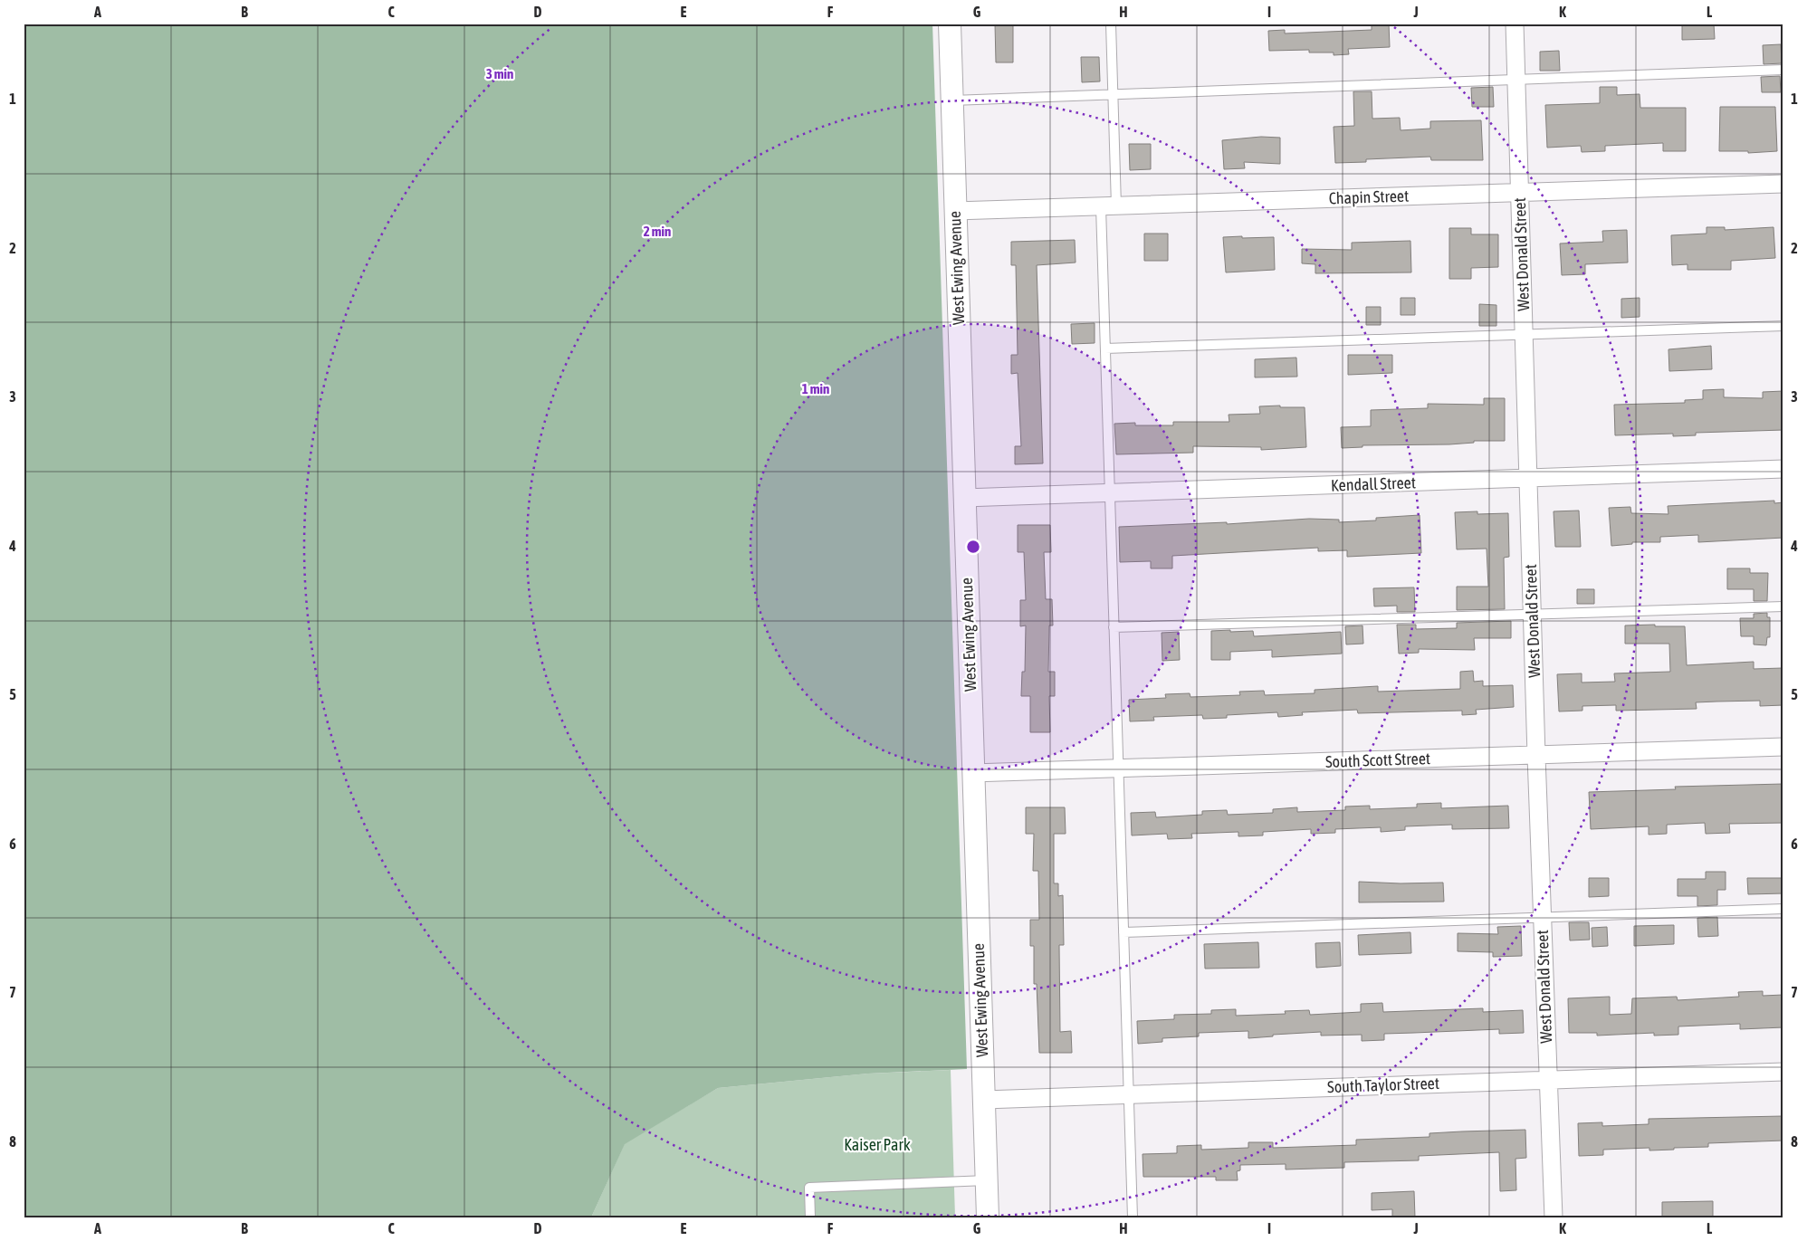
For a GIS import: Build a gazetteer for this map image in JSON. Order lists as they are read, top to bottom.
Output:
{
  "streets": {
    "street": [
      "Chapin Street",
      "West Donald Street",
      "West Ewing Avenue",
      "Kendall Street",
      "South Scott Street",
      "South Taylor Street"
    ]
  },
  "crossings": [
    ["Chapin Street", "West Donald Street"],
    ["Chapin Street", "West Ewing Avenue"],
    ["West Donald Street", "Kendall Street"],
    ["West Donald Street", "South Scott Street"],
    ["West Donald Street", "South Taylor Street"],
    ["West Ewing Avenue", "Kendall Street"],
    ["West Ewing Avenue", "South Scott Street"],
    ["West Ewing Avenue", "South Taylor Street"]
  ],
  "parks": ["Kaiser Park"],
  "grid": {
    "columns": [
      "A",
      "B",
      "C",
      "D",
      "E",
      "F",
      "G",
      "H",
      "I",
      "J",
      "K",
      "L"
    ],
    "rows": [
      "1",
      "2",
      "3",
      "4",
      "5",
      "6",
      "7",
      "8"
    ]
  },
  "rings": ["3 min", "2 min", "1 min"]
}
